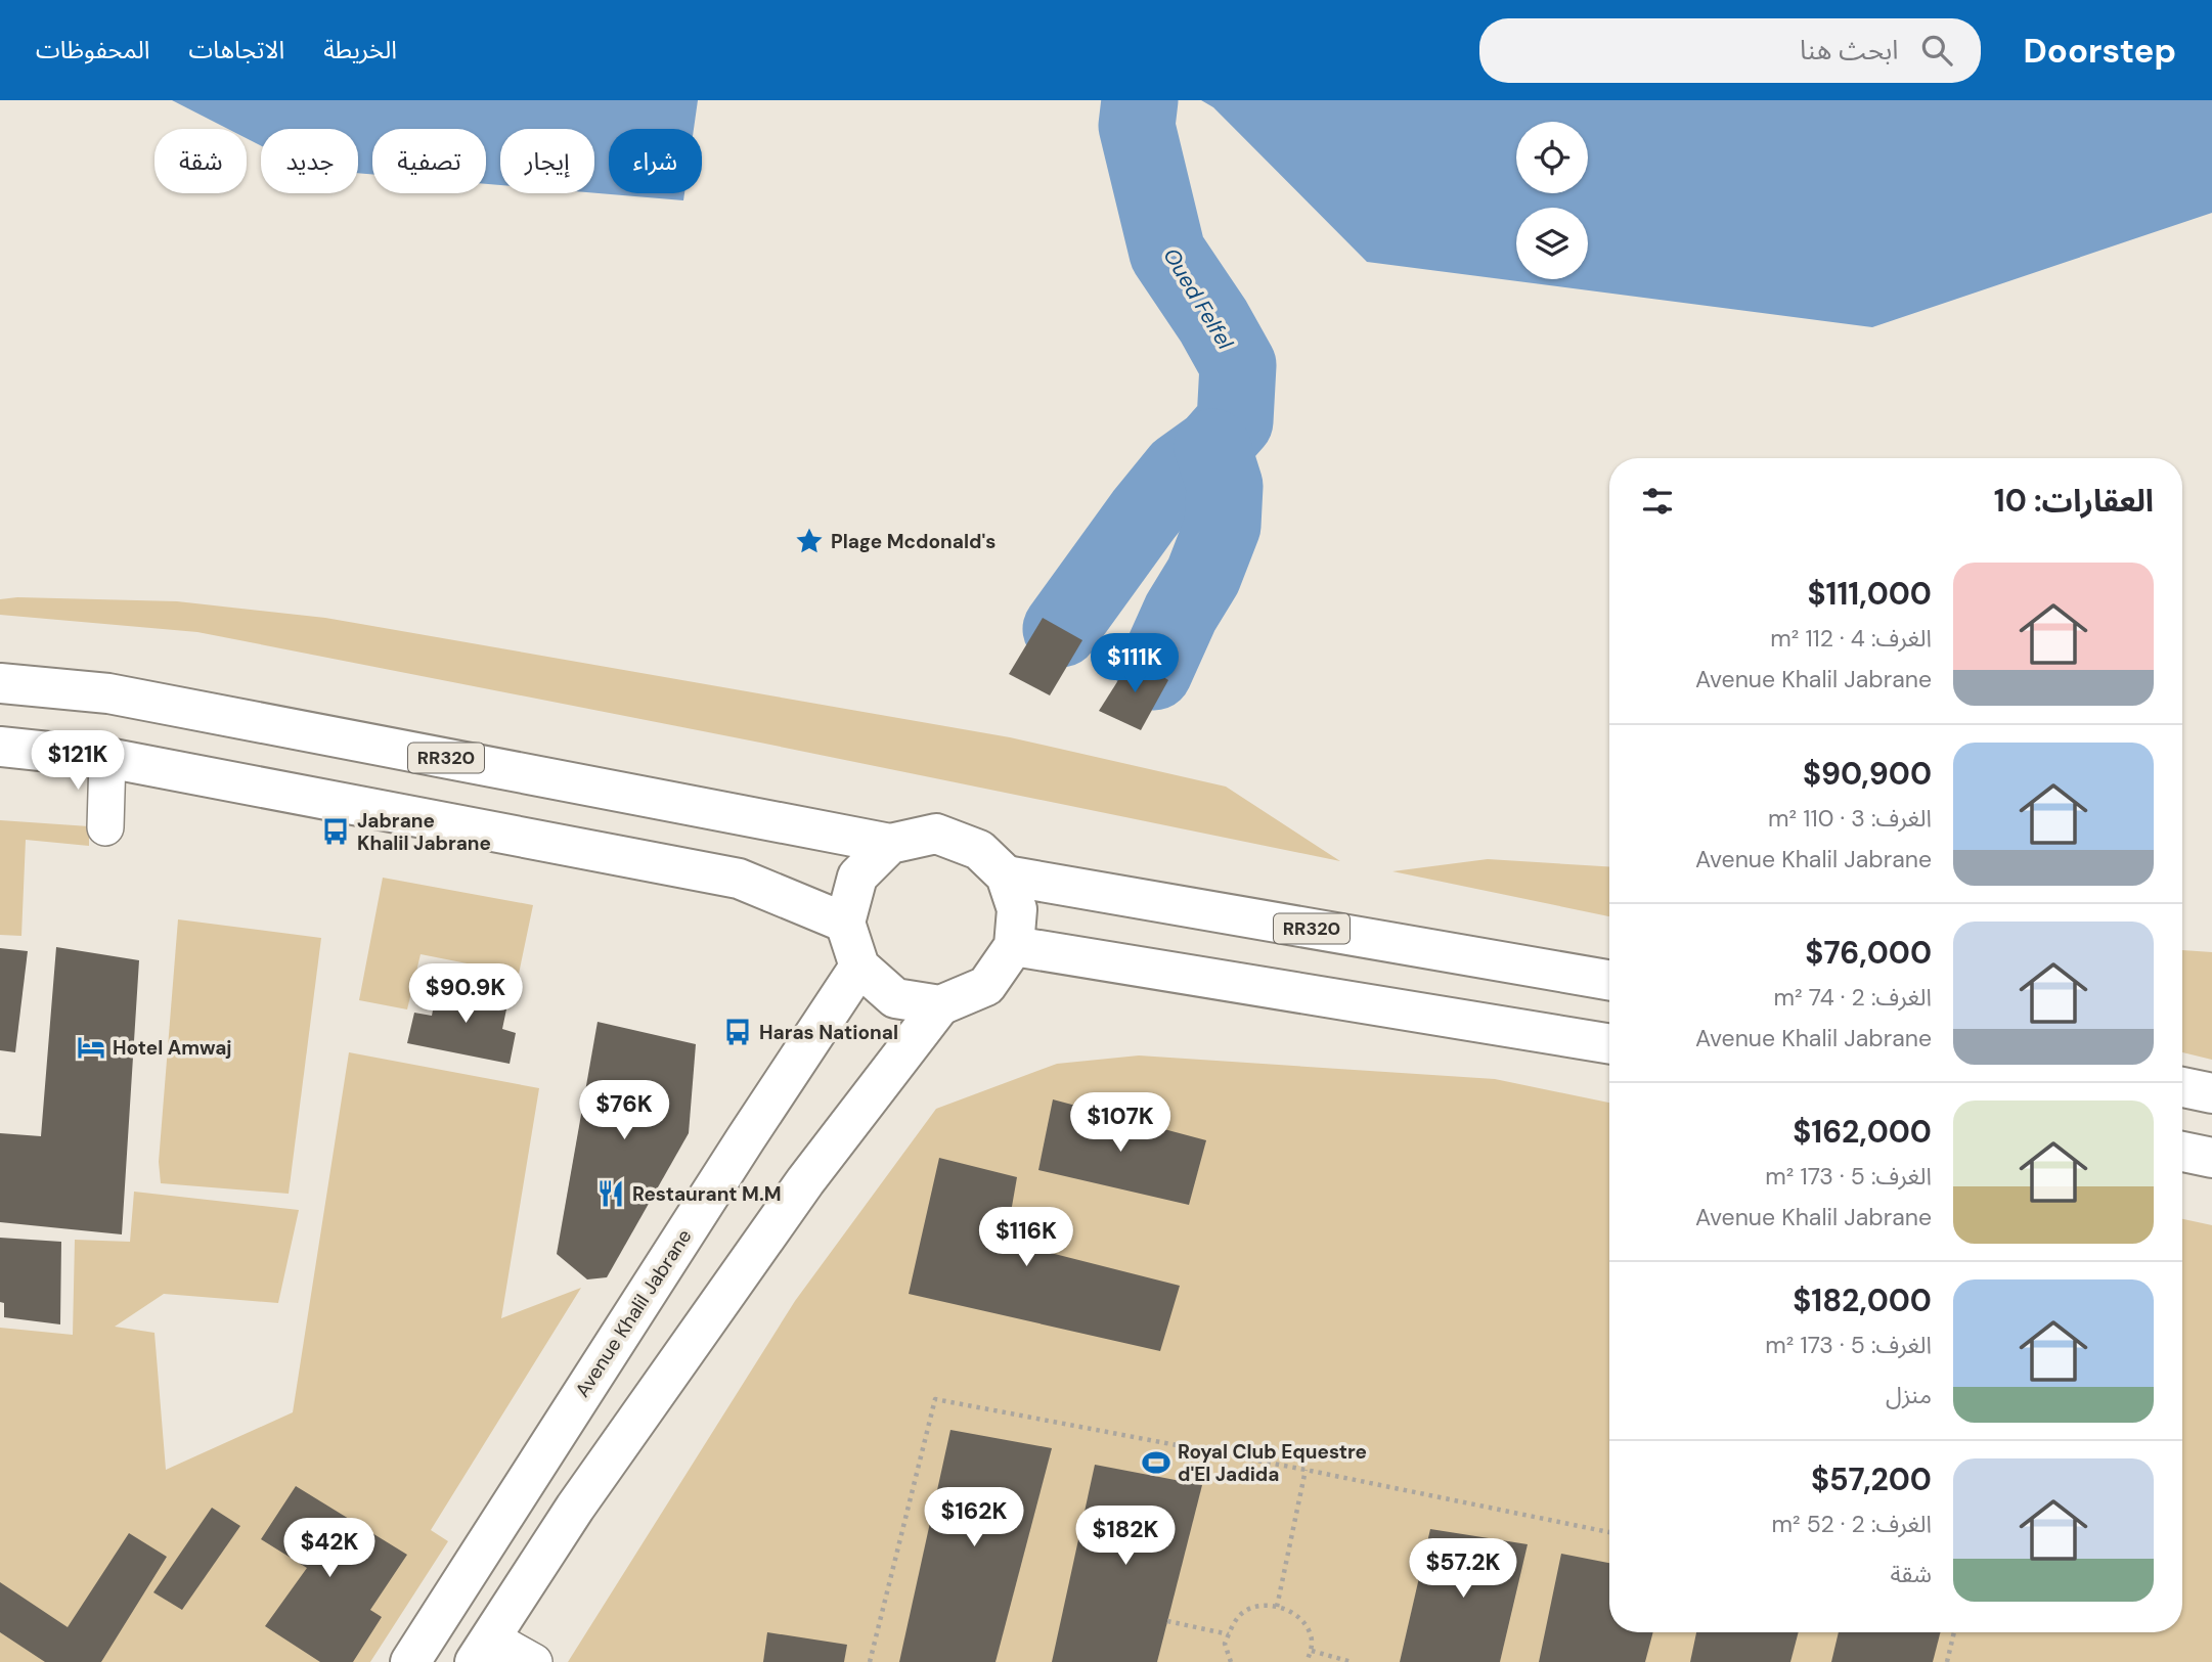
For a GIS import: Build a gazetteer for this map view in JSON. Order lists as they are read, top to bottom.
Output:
{
  "streets": {
    "main road": ["RR320", "Avenue Khalil Jabrane"]
  },
  "crossings": [
    ["RR320", "Avenue Khalil Jabrane"]
  ],
  "water": ["Oued Felfel"],
  "places": {
    "place": ["Plage Mcdonald's"],
    "bus stop": ["Jabrane Khalil Jabrane", "Haras National"],
    "hotel": ["Hotel Amwaj"],
    "restaurant": ["Restaurant M.M"],
    "sports": ["Royal Club Equestre d'El Jadida"]
  },
  "page": {
    "header": "Doorstep",
    "search": "ابحث هنا",
    "nav": ["الخريطة", "الاتجاهات", "المحفوظات"],
    "chip": [
      "شراء",
      "إيجار",
      "تصفية",
      "جديد",
      "شقة"
    ],
    "heading": "العقارات: 10",
    "list": [
      {
        "name": "$111,000",
        "note": "الغرف: 4 · 112 m² · Avenue Khalil Jabrane"
      },
      {
        "name": "$90,900",
        "note": "الغرف: 3 · 110 m² · Avenue Khalil Jabrane"
      },
      {
        "name": "$76,000",
        "note": "الغرف: 2 · 74 m² · Avenue Khalil Jabrane"
      },
      {
        "name": "$162,000",
        "note": "الغرف: 5 · 173 m² · Avenue Khalil Jabrane"
      },
      {
        "name": "$182,000",
        "note": "الغرف: 5 · 173 m² · منزل"
      },
      {
        "name": "$57,200",
        "note": "الغرف: 2 · 52 m² · شقة"
      }
    ],
    "price": [
      "$111K",
      "$121K",
      "$90.9K",
      "$76K",
      "$107K",
      "$116K",
      "$162K",
      "$182K",
      "$42K",
      "$57.2K"
    ]
  }
}
